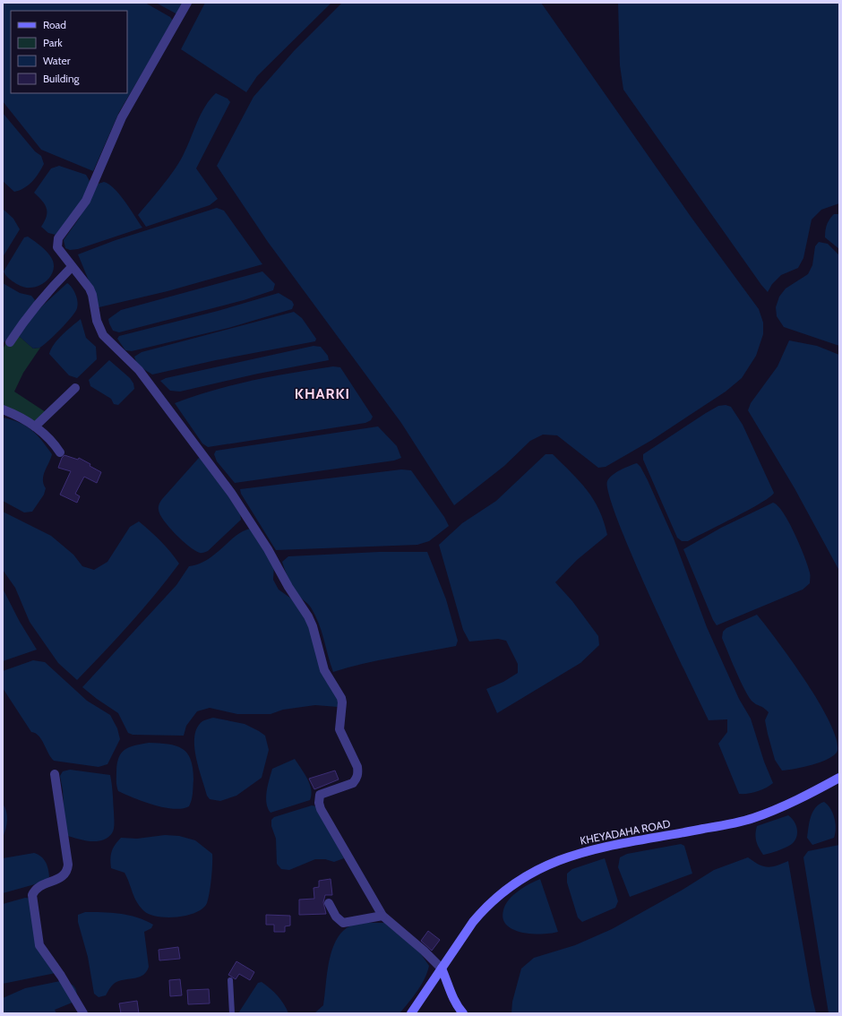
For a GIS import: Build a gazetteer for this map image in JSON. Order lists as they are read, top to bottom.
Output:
{
  "streets": {
    "main road": ["KHEYADAHA ROAD"]
  },
  "districts": ["KHARKI"],
  "legend": [
    "Road",
    "Park",
    "Water",
    "Building"
  ]
}
